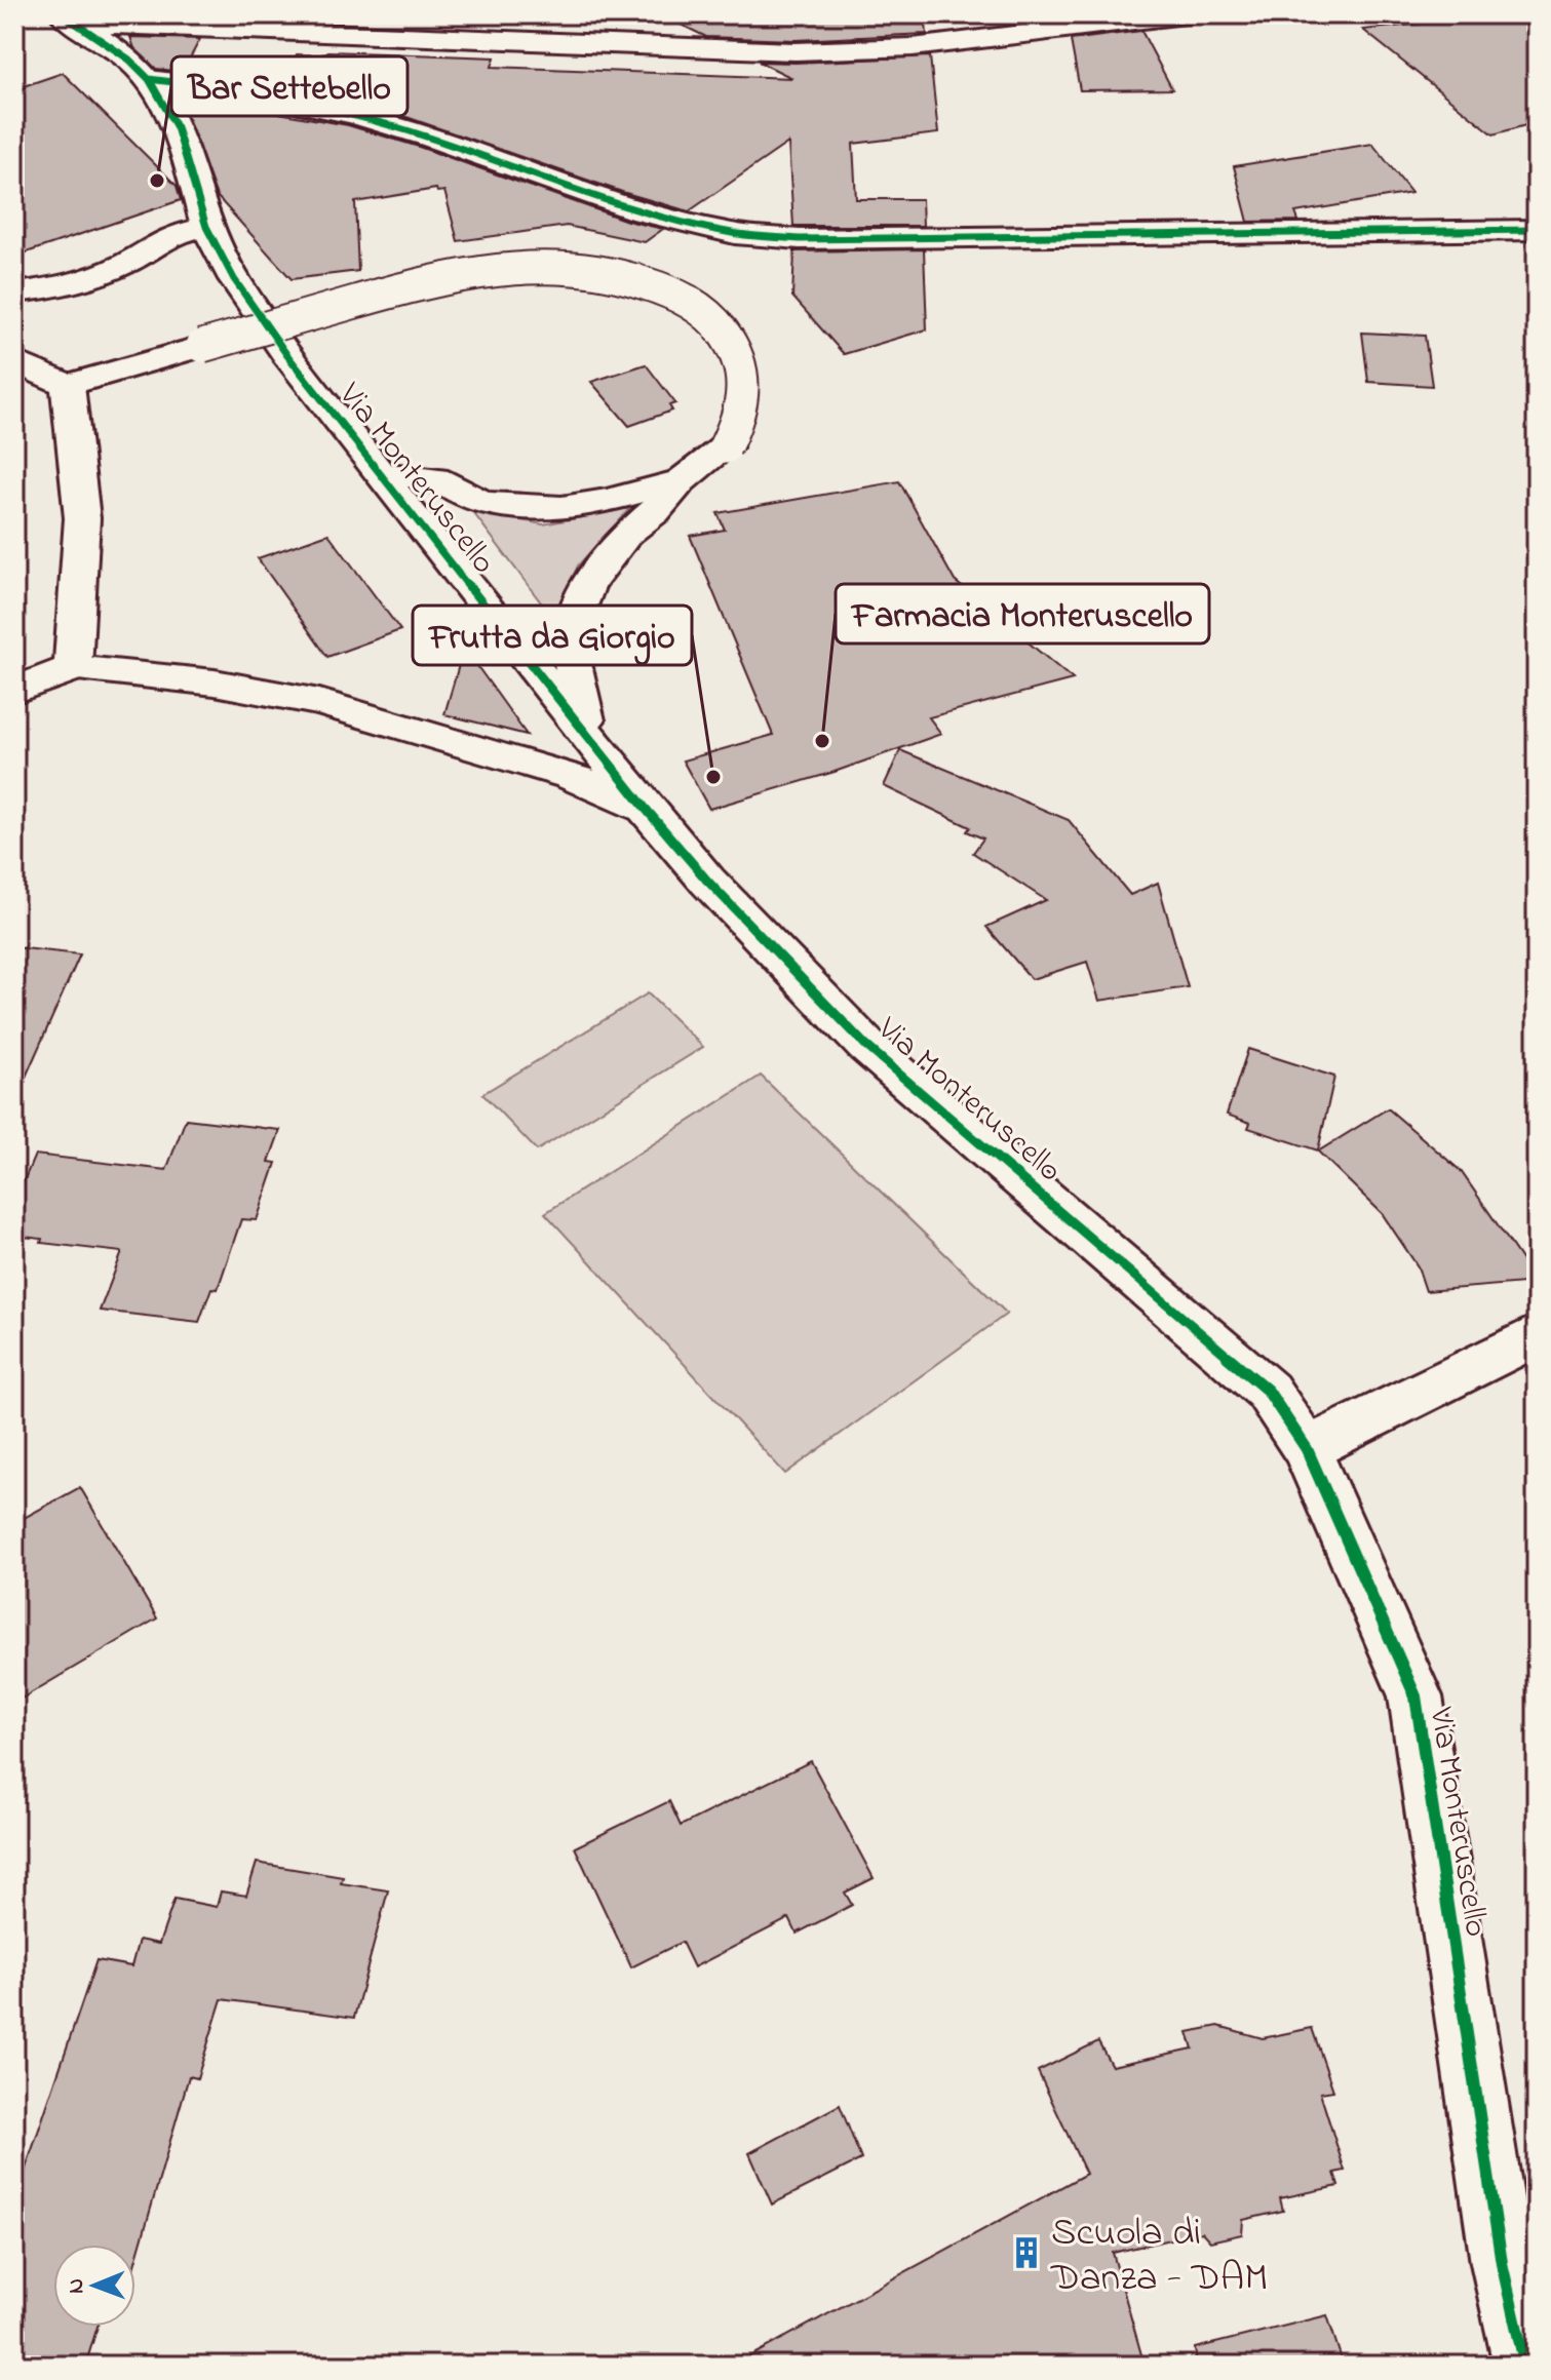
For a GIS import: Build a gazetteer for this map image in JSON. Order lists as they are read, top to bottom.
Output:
{
  "streets": {
    "street": ["Via Monteruscello"]
  },
  "places": {
    "other": ["Bar Settebello", "Farmacia Monteruscello", "Frutta da Giorgio"],
    "building": ["Scuola di Danza - DAM"]
  },
  "north": "left"
}
